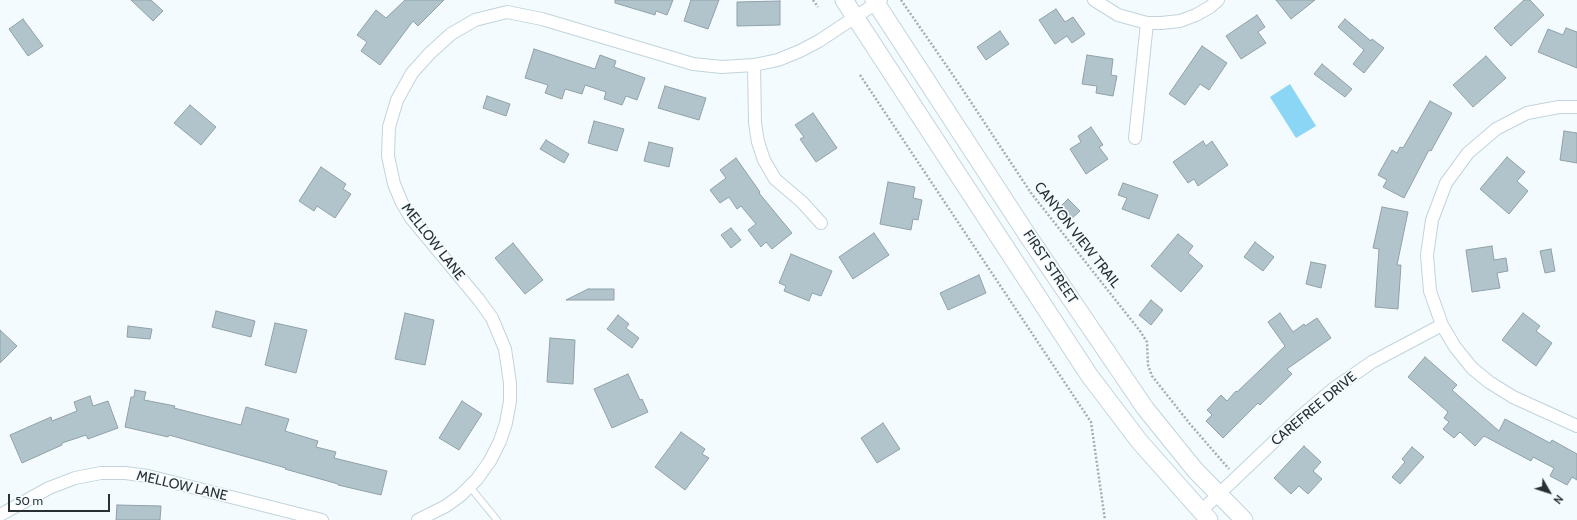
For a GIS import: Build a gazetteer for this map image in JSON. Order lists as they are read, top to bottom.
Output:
{
  "streets": {
    "main road": ["FIRST STREET"],
    "street": ["MELLOW LANE", "CAREFREE DRIVE"],
    "path": ["CANYON VIEW TRAIL"]
  },
  "crossings": [
    ["CANYON VIEW TRAIL", "CAREFREE DRIVE"],
    ["MELLOW LANE", "FIRST STREET"],
    ["FIRST STREET", "CAREFREE DRIVE"]
  ],
  "scale_bar": "50 m",
  "north": "bottom right"
}
